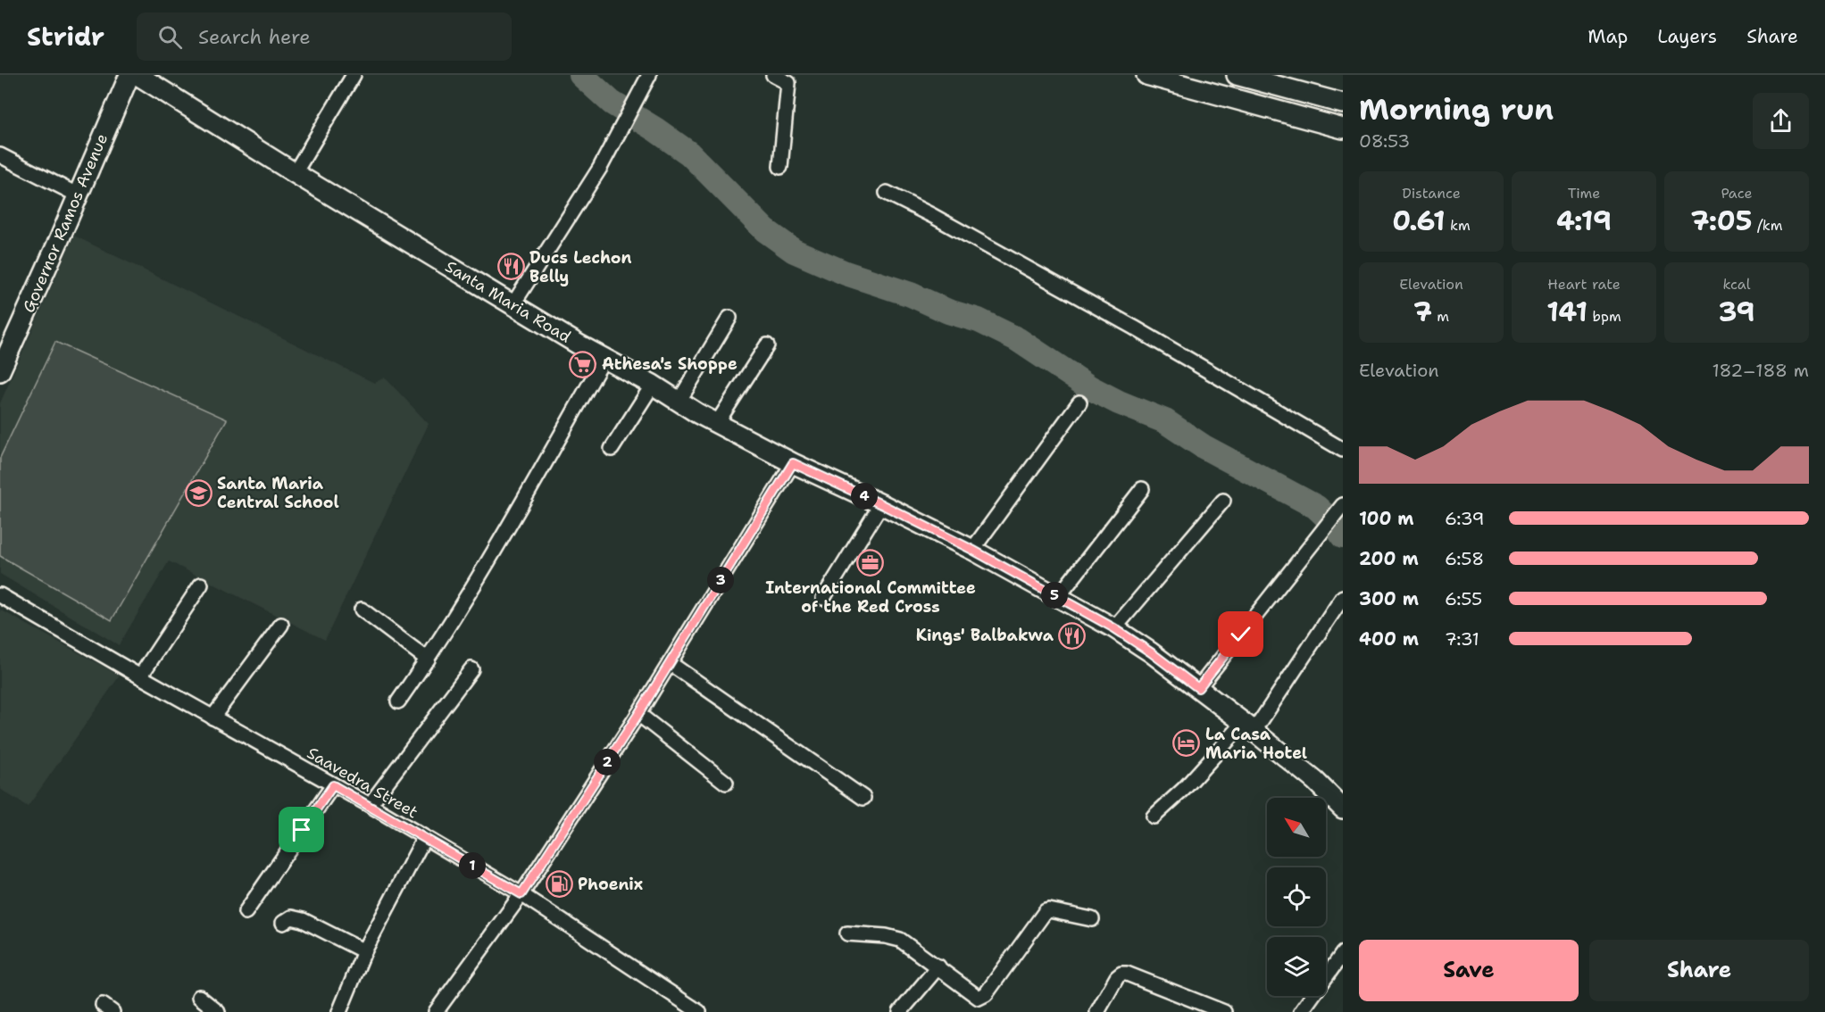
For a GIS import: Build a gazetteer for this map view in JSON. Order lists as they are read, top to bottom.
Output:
{
  "streets": {
    "main road": ["Governor Ramos Avenue", "Santa Maria Road"],
    "street": ["Saavedra Street"]
  },
  "places": {
    "restaurant": ["Ducs Lechon Belly", "Kings' Balbakwa"],
    "supermarket": ["Athesa's Shoppe"],
    "school or university": ["Santa Maria Central School"],
    "office": ["International Committee of the Red Cross"],
    "hotel": ["La Casa Maria Hotel"],
    "fuel station": ["Phoenix"]
  },
  "north": "top left",
  "page": {
    "header": "Stridr",
    "search": "Search here",
    "nav": ["Map", "Layers", "Share"],
    "heading": ["Morning run", "08:53"],
    "stats": [
      ["Distance", "0.61 km"],
      ["Time", "4:19"],
      ["Pace", "7:05 /km"],
      ["Elevation", "7 m"],
      ["Heart rate", "141 bpm"],
      ["kcal", "39"]
    ],
    "chart": ["Elevation", "182–188 m"],
    "pins": [
      "4",
      "3",
      "5",
      "2",
      "1"
    ],
    "list": [
      {
        "name": "100 m",
        "note": "6:39"
      },
      {
        "name": "200 m",
        "note": "6:58"
      },
      {
        "name": "300 m",
        "note": "6:55"
      },
      {
        "name": "400 m",
        "note": "7:31"
      }
    ],
    "buttons": ["Save", "Share"]
  }
}
